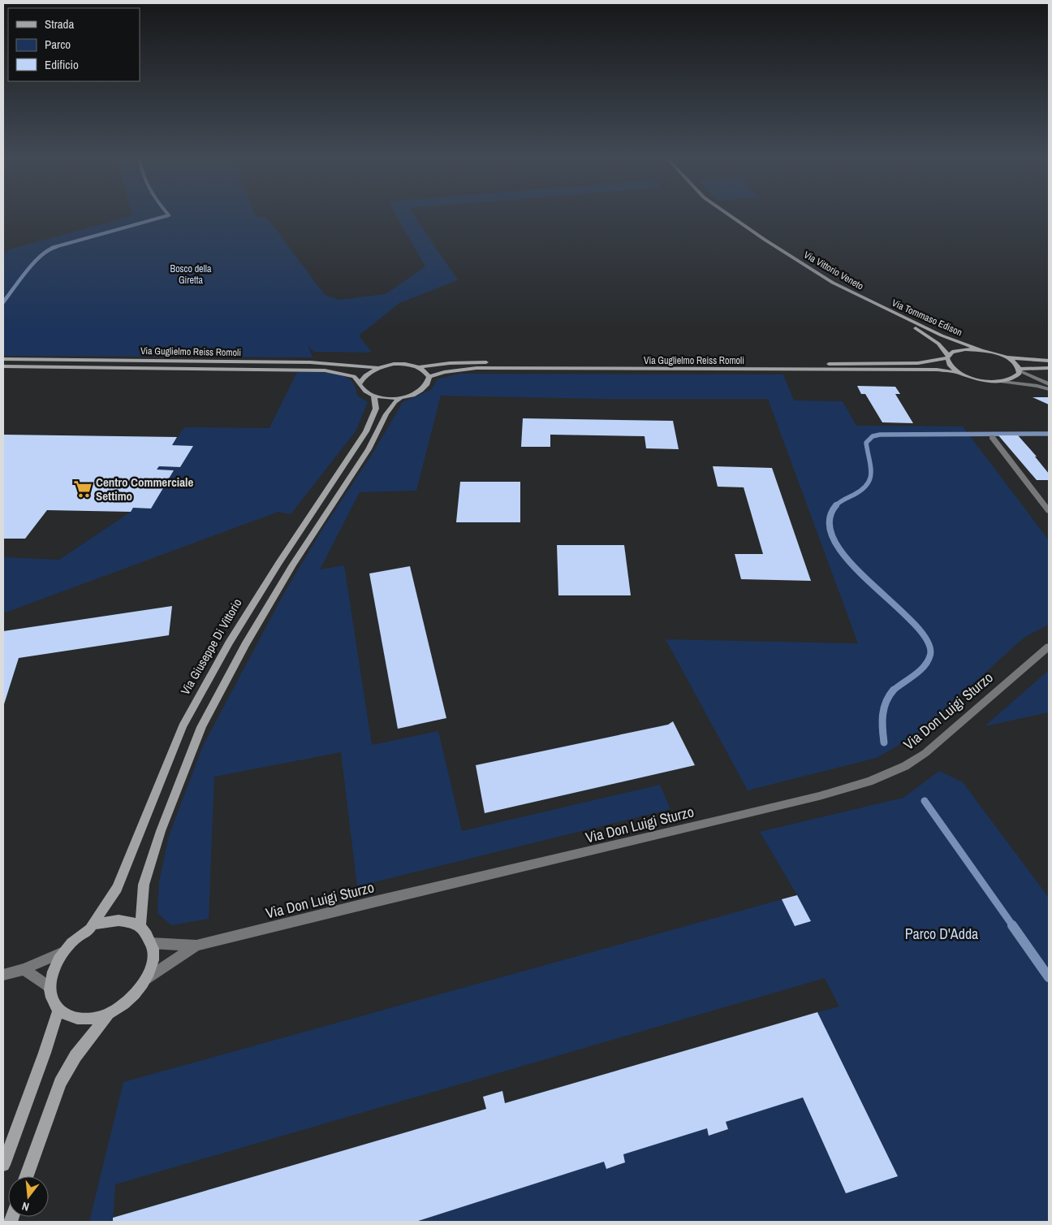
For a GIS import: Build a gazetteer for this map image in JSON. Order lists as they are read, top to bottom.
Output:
{
  "streets": {
    "street": [
      "Via Vittorio Veneto",
      "Via Tommaso Edison",
      "Via Guglielmo Reiss Romoli",
      "Via Giuseppe Di Vittorio",
      "Via Don Luigi Sturzo"
    ]
  },
  "crossings": [
    ["Via Vittorio Veneto", "Via Tommaso Edison"],
    ["Via Tommaso Edison", "Via Guglielmo Reiss Romoli"],
    ["Via Guglielmo Reiss Romoli", "Via Giuseppe Di Vittorio"],
    ["Via Giuseppe Di Vittorio", "Via Don Luigi Sturzo"]
  ],
  "parks": ["Bosco della Giretta", "Parco D'Adda"],
  "places": {
    "supermarket": ["Centro Commerciale Settimo"]
  },
  "legend": ["Strada", "Parco", "Edificio"],
  "north": "bottom"
}
